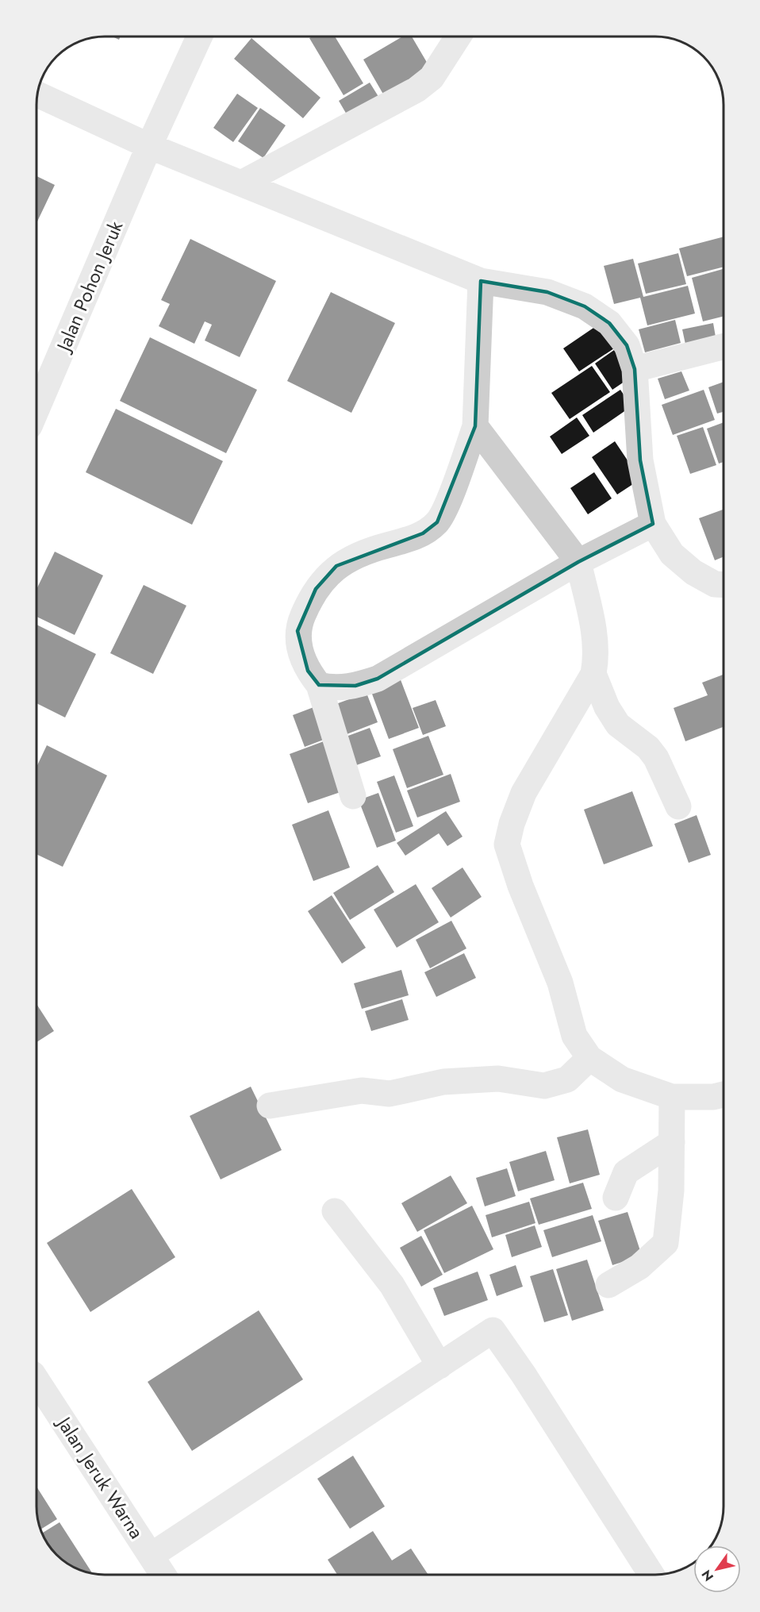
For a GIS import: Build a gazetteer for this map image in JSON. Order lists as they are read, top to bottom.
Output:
{
  "streets": {
    "street": ["Jalan Pohon Jeruk", "Jalan Jeruk Warna"]
  },
  "north": "bottom left"
}
